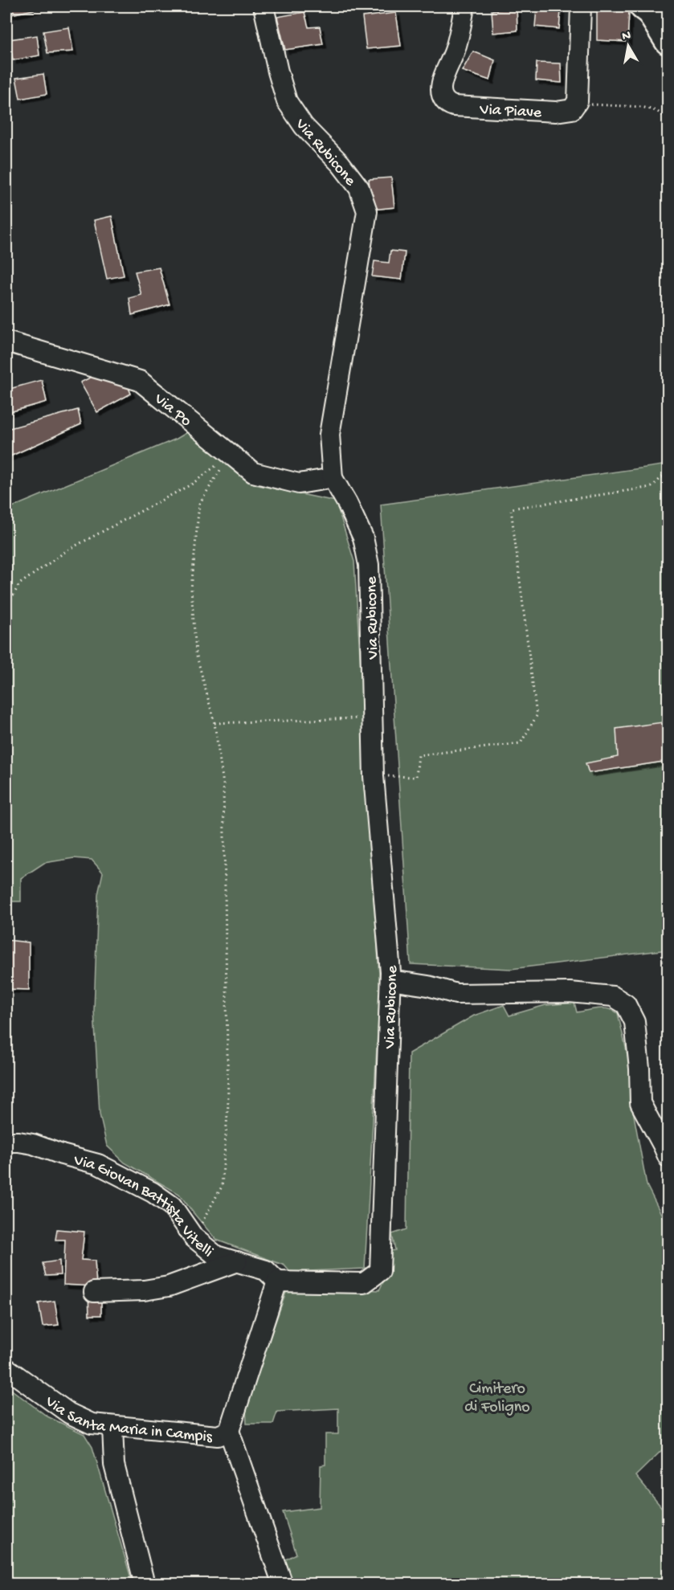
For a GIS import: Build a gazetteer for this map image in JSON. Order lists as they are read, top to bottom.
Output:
{
  "streets": {
    "street": [
      "Via Piave",
      "Via Rubicone",
      "Via Po",
      "Via Giovan Battista Vitelli",
      "Via Santa Maria in Campis"
    ]
  },
  "crossings": [
    ["Via Rubicone", "Via Po"],
    ["Via Rubicone", "Via Giovan Battista Vitelli"],
    ["Via Rubicone", "Via Santa Maria in Campis"],
    ["Via Giovan Battista Vitelli", "Via Santa Maria in Campis"]
  ],
  "parks": ["Cimitero di Foligno"],
  "north": "top"
}
